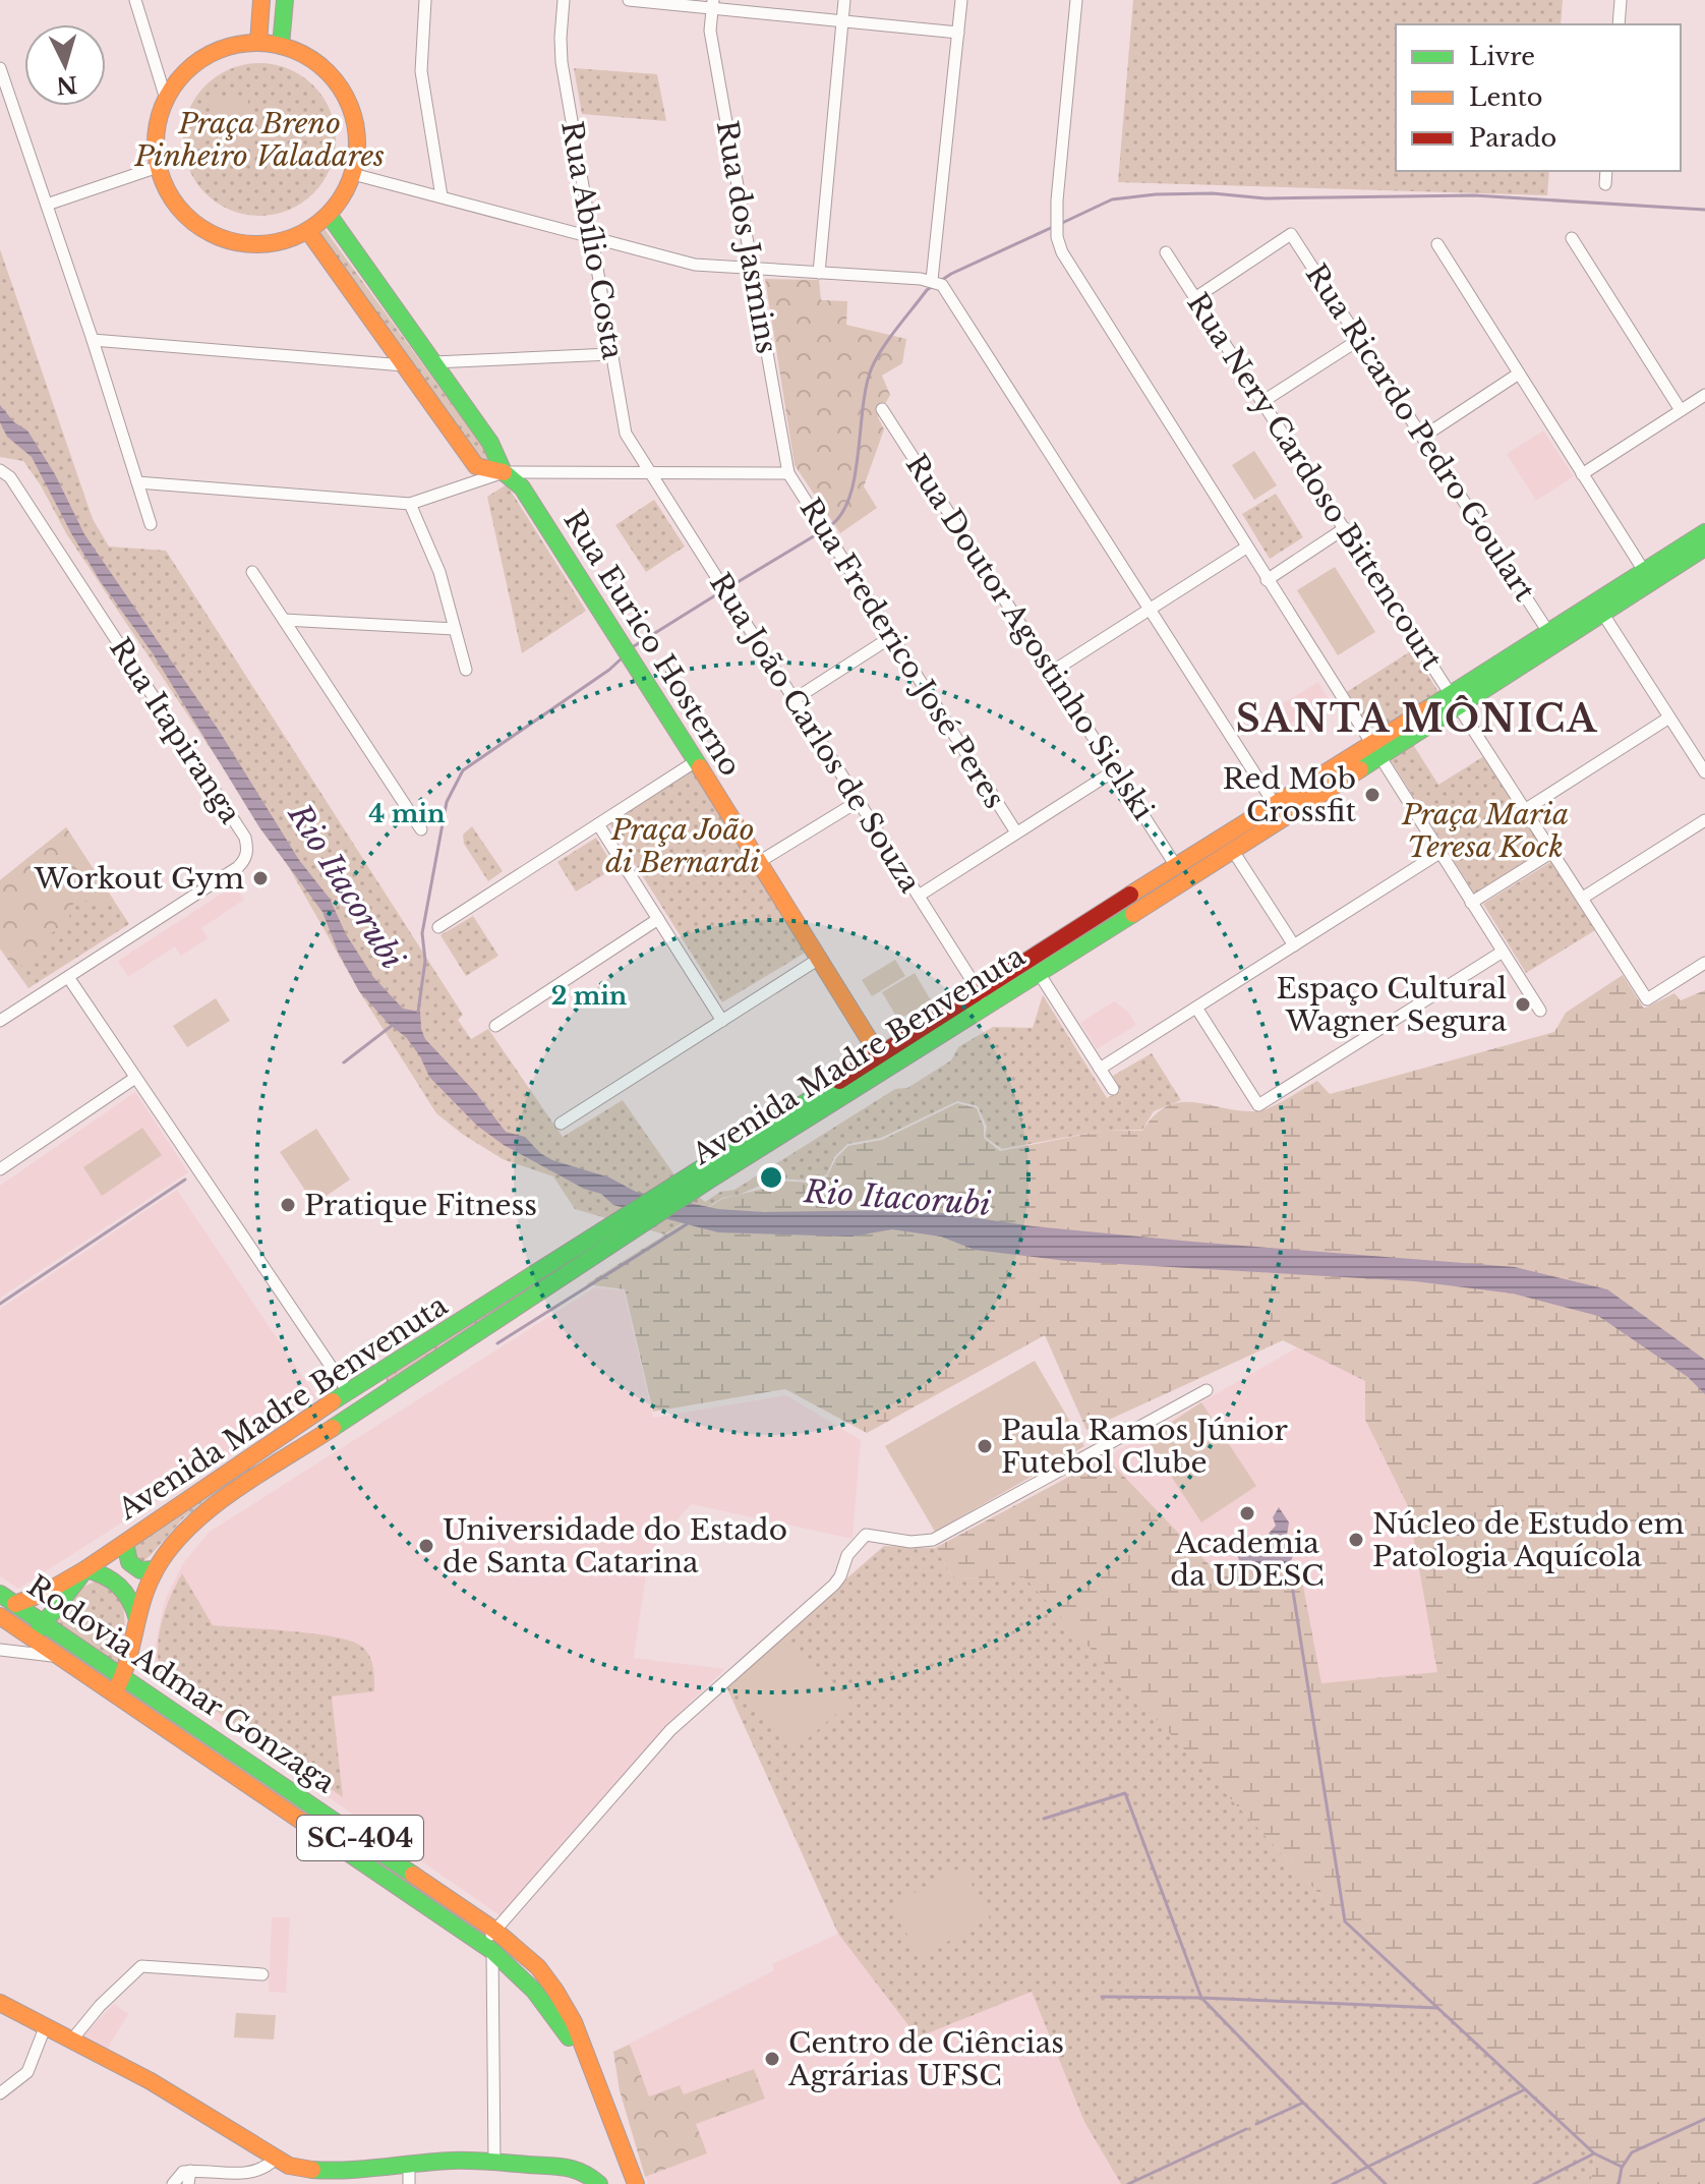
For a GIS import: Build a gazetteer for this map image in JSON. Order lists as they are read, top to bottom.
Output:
{
  "streets": {
    "main road": [
      "Rua Eurico Hosterno",
      "Avenida Madre Benvenuta",
      "Rodovia Admar Gonzaga",
      "SC-404"
    ],
    "street": [
      "Rua dos Jasmins",
      "Rua Abílio Costa",
      "Rua Ricardo Pedro Goulart",
      "Rua Nery Cardoso Bittencourt",
      "Rua Doutor Agostinho Sielski",
      "Rua Frederico José Peres",
      "Rua Itapiranga",
      "Rua João Carlos de Souza"
    ]
  },
  "crossings": [
    ["Rua dos Jasmins", "Rua Frederico José Peres"],
    ["Rua Abílio Costa", "Rua João Carlos de Souza"],
    ["Rua Ricardo Pedro Goulart", "Rua Nery Cardoso Bittencourt"],
    ["Rua Ricardo Pedro Goulart", "Avenida Madre Benvenuta"],
    ["Rua Nery Cardoso Bittencourt", "Avenida Madre Benvenuta"],
    ["Rua Doutor Agostinho Sielski", "Avenida Madre Benvenuta"],
    ["Rua Eurico Hosterno", "Avenida Madre Benvenuta"],
    ["Rua João Carlos de Souza", "Avenida Madre Benvenuta"],
    ["Avenida Madre Benvenuta", "Rodovia Admar Gonzaga"]
  ],
  "districts": ["SANTA MÔNICA"],
  "water": ["Rio Itacorubi"],
  "parks": ["Praça Breno Pinheiro Valadares", "Praça Maria Teresa Kock", "Praça João di Bernardi"],
  "places": [
    "Red Mob Crossfit",
    "Workout Gym",
    "Espaço Cultural Wagner Segura",
    "Pratique Fitness",
    "Paula Ramos Júnior Futebol Clube",
    "Academia da UDESC",
    "Núcleo de Estudo em Patologia Aquícola",
    "Universidade do Estado de Santa Catarina",
    "Centro de Ciências Agrárias UFSC"
  ],
  "legend": ["Livre", "Lento", "Parado"],
  "north": "bottom",
  "rings": ["4 min", "2 min"]
}
